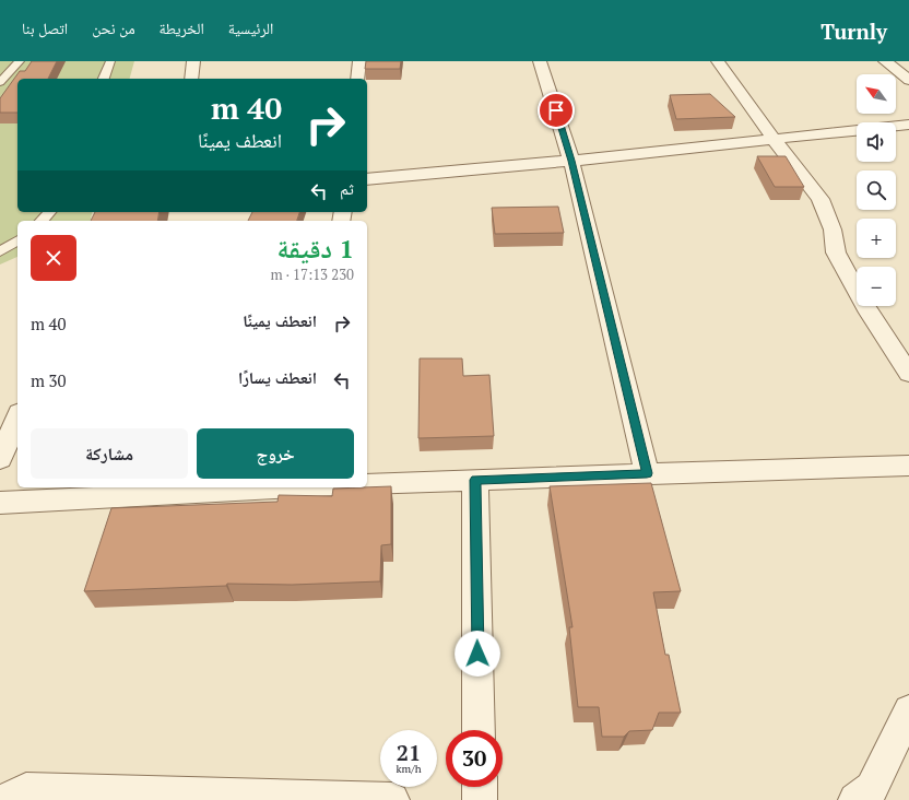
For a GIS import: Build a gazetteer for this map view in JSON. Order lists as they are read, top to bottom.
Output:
{
  "north": "top left",
  "page": {
    "header": "Turnly",
    "nav": [
      "الرئيسية",
      "الخريطة",
      "من نحن",
      "اتصل بنا"
    ],
    "map_buttons": ["+", "−"],
    "turn": ["40 m", "انعطف يمينًا"],
    "then": "ثم",
    "heading": ["1 دقيقة", "230 m · 17:13"],
    "list": [
      {
        "name": "انعطف يمينًا",
        "value": "40 m"
      },
      {
        "name": "انعطف يسارًا",
        "value": "30 m"
      }
    ],
    "buttons": ["خروج", "مشاركة"],
    "speed": "21 km/h",
    "limit": "30"
  }
}
